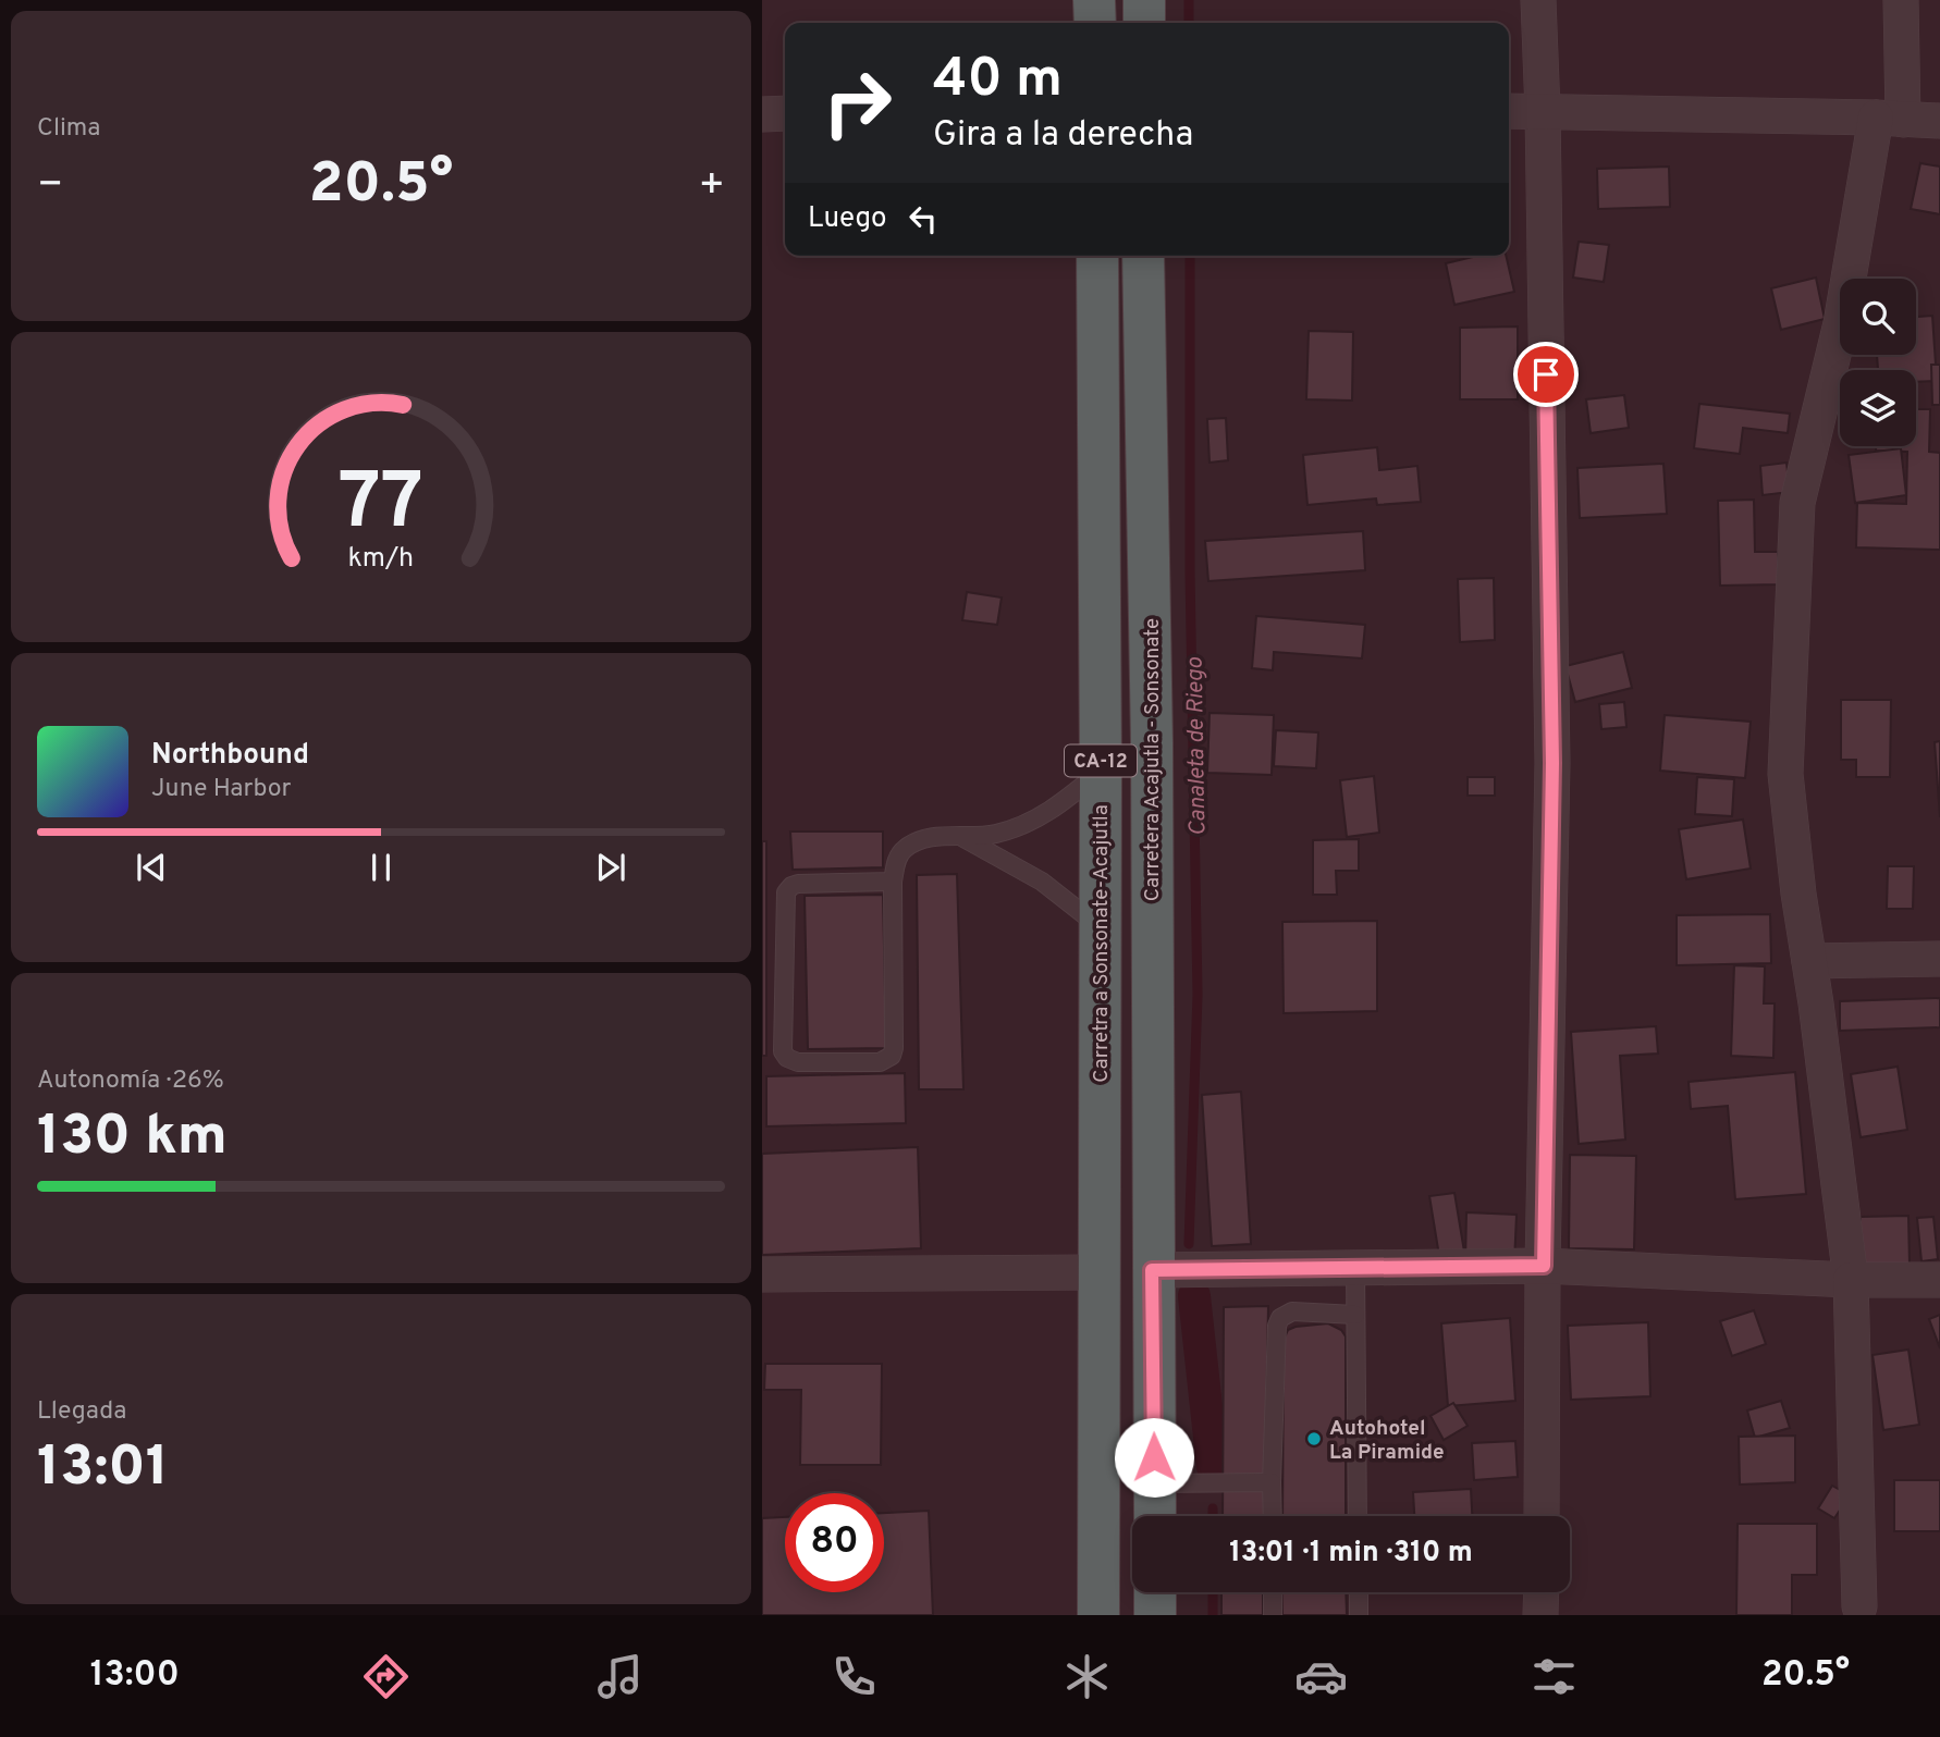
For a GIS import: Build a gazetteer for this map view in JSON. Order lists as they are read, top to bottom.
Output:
{
  "streets": {
    "highway": ["Carretera Acajutla - Sonsonate", "CA-12", "Carretra a Sonsonate-Acajutla"]
  },
  "crossings": [
    ["Carretera Acajutla - Sonsonate", "CA-12"],
    ["CA-12", "Carretra a Sonsonate-Acajutla"]
  ],
  "water": ["Canaleta de Riego"],
  "places": ["Autohotel La Piramide"],
  "page": {
    "tile": [
      "Clima",
      ["Autonomía · 26%", "130 km"],
      ["Llegada", "13:01"]
    ],
    "turn": ["40 m", "Gira a la derecha"],
    "heat": ["−", "20.5°", "+"],
    "then": "Luego",
    "song": ["Northbound", "June Harbor"],
    "limit": "80",
    "trip": "13:01 · 1 min · 310 m",
    "tabs": ["13:00", "20.5°"],
    "gauge": ["77", "km/h"]
  }
}
